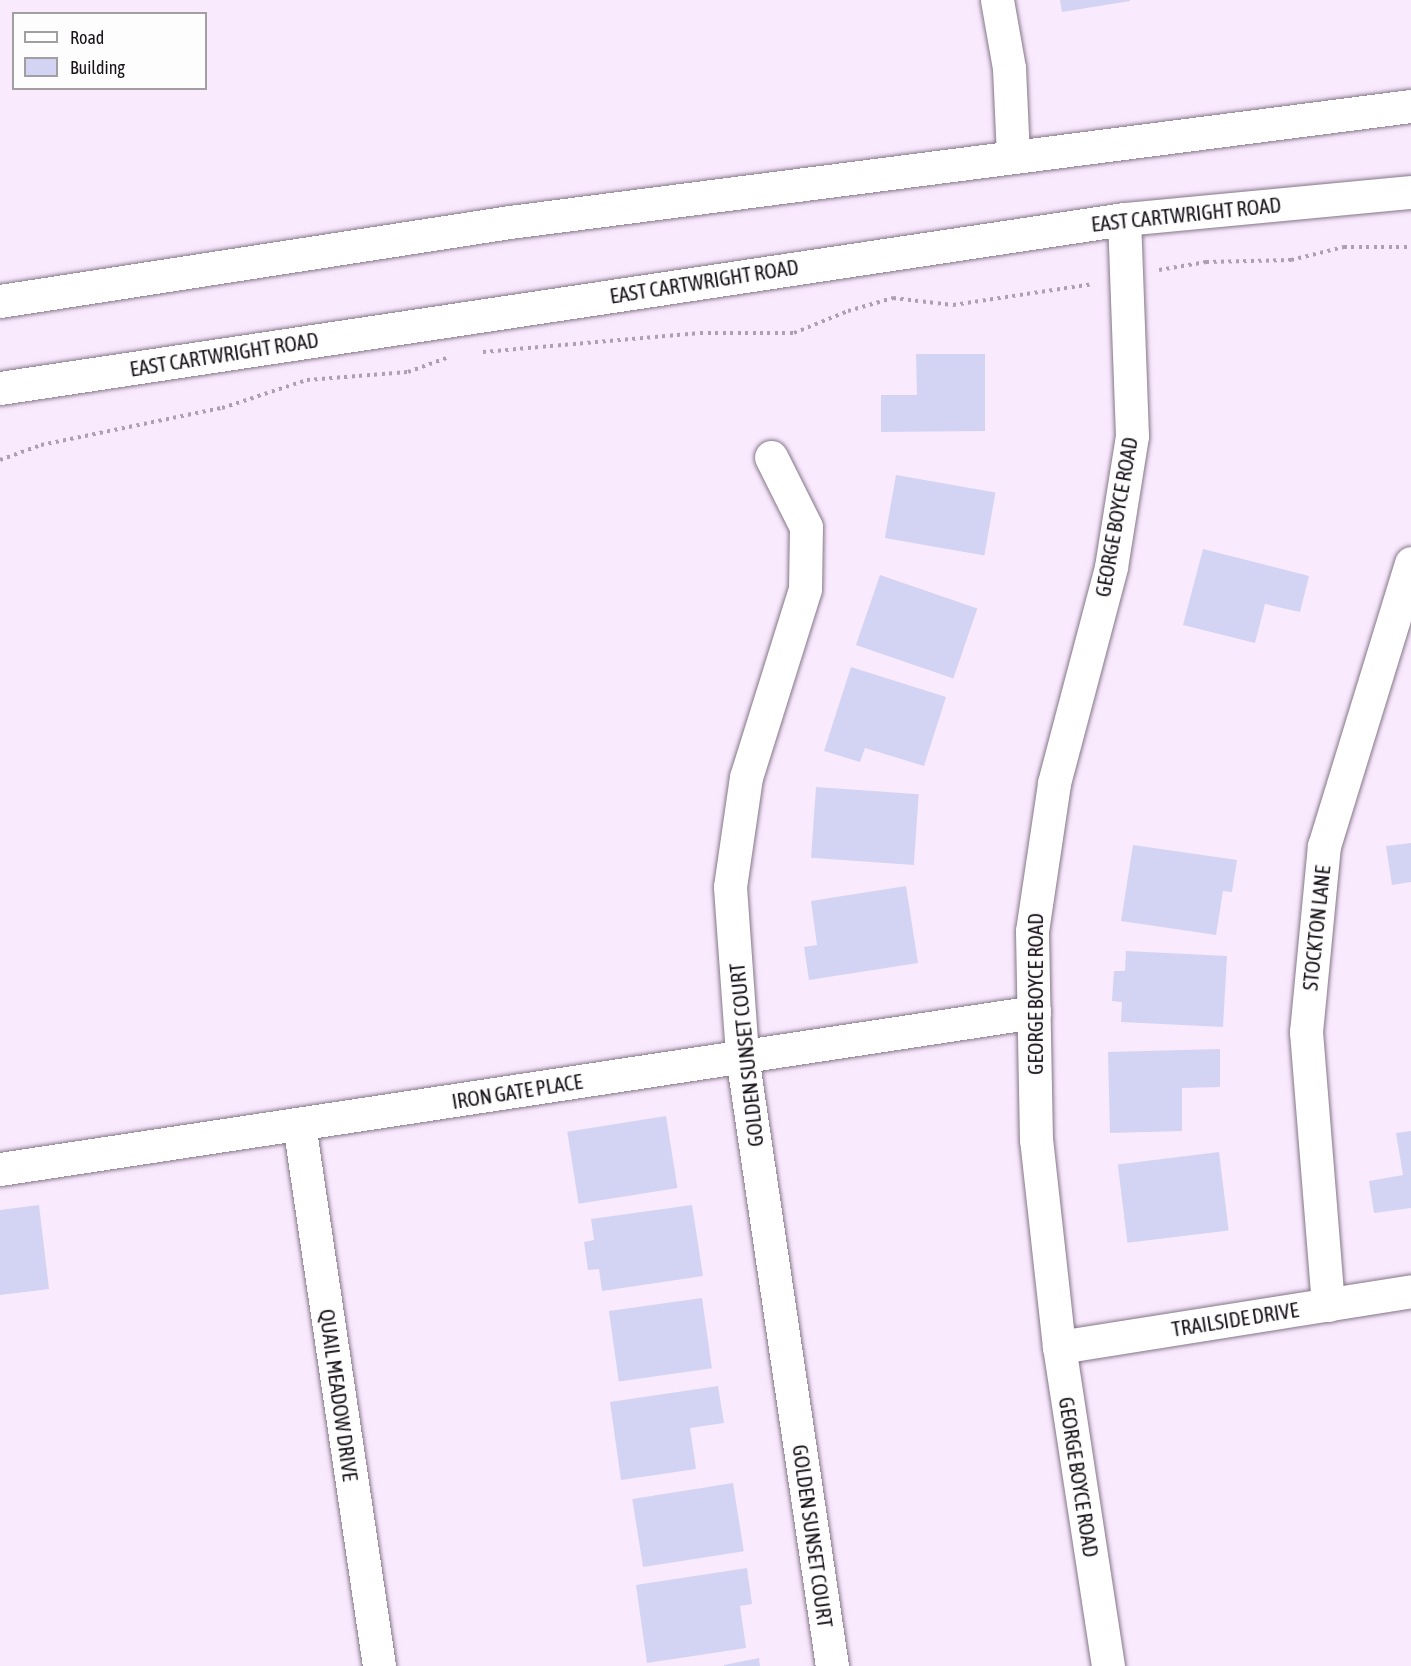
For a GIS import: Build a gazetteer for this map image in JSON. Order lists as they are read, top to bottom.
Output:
{
  "streets": {
    "street": [
      "EAST CARTWRIGHT ROAD",
      "GEORGE BOYCE ROAD",
      "STOCKTON LANE",
      "GOLDEN SUNSET COURT",
      "IRON GATE PLACE",
      "TRAILSIDE DRIVE",
      "QUAIL MEADOW DRIVE"
    ]
  },
  "crossings": [
    ["EAST CARTWRIGHT ROAD", "GEORGE BOYCE ROAD"],
    ["GEORGE BOYCE ROAD", "IRON GATE PLACE"],
    ["GEORGE BOYCE ROAD", "TRAILSIDE DRIVE"],
    ["STOCKTON LANE", "TRAILSIDE DRIVE"],
    ["GOLDEN SUNSET COURT", "IRON GATE PLACE"],
    ["IRON GATE PLACE", "QUAIL MEADOW DRIVE"]
  ],
  "legend": ["Road", "Building"]
}
